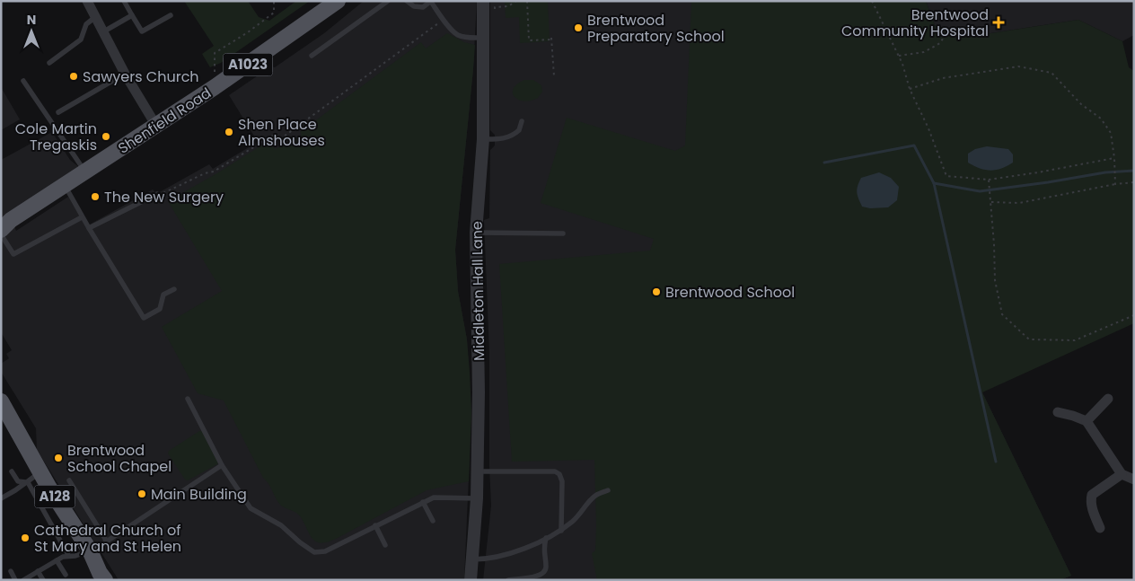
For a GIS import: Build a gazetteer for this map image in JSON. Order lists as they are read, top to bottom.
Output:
{
  "streets": {
    "main road": ["A1023", "Shenfield Road", "A128"],
    "street": ["Middleton Hall Lane"]
  },
  "places": {
    "health": ["Brentwood Community Hospital"],
    "other": [
      "Brentwood Preparatory School",
      "Sawyers Church",
      "Shen Place Almshouses",
      "Cole Martin Tregaskis",
      "The New Surgery",
      "Brentwood School",
      "Brentwood School Chapel",
      "Main Building",
      "Cathedral Church of St Mary and St Helen"
    ]
  },
  "north": "top"
}
